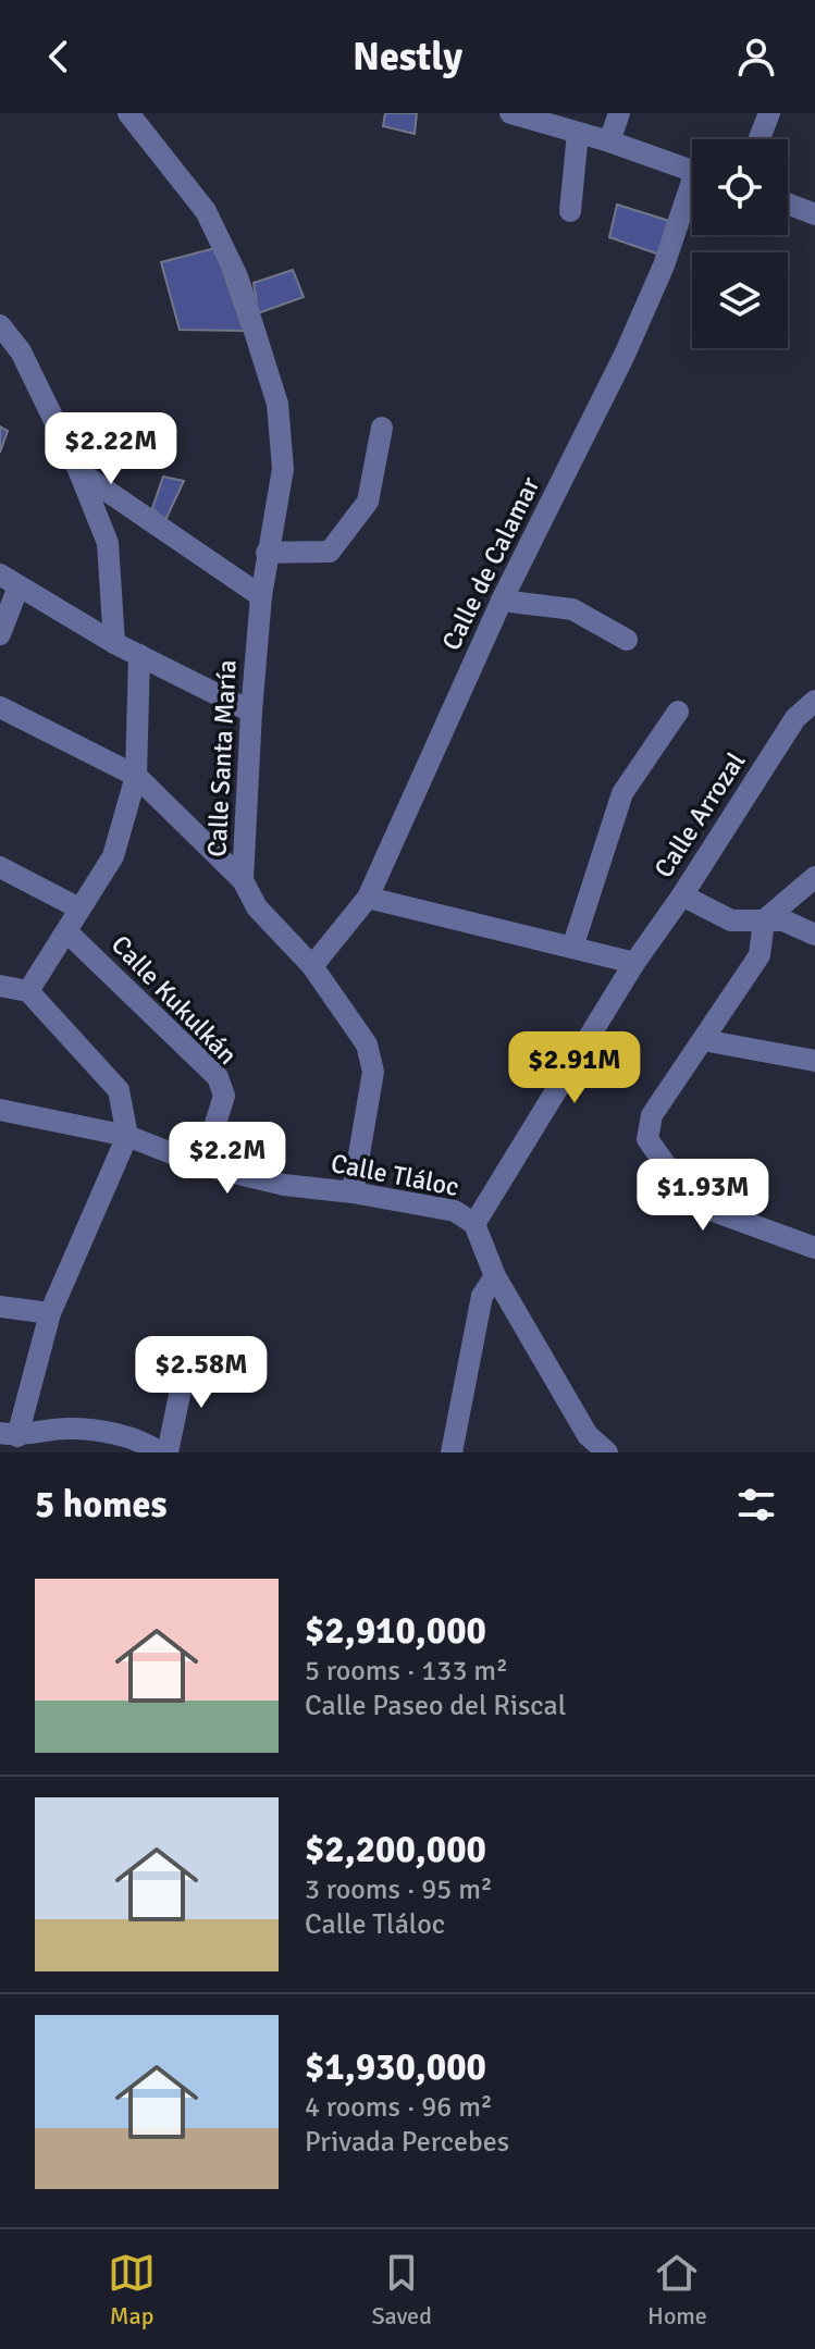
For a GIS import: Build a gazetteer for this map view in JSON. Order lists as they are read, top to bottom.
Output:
{
  "streets": {
    "street": [
      "Calle de Calamar",
      "Calle Santa María",
      "Calle Arrozal",
      "Calle Kukulkán",
      "Calle Tláloc"
    ]
  },
  "crossings": [
    ["Calle de Calamar", "Calle Santa María"],
    ["Calle Santa María", "Calle Tláloc"],
    ["Calle Arrozal", "Calle Tláloc"],
    ["Calle Kukulkán", "Calle Tláloc"]
  ],
  "page": {
    "header": "Nestly",
    "price": [
      "$2.22M",
      "$2.91M",
      "$2.2M",
      "$1.93M",
      "$2.58M"
    ],
    "heading": "5 homes",
    "list": [
      {
        "name": "$2,910,000",
        "note": "5 rooms · 133 m² · Calle Paseo del Riscal"
      },
      {
        "name": "$2,200,000",
        "note": "3 rooms · 95 m² · Calle Tláloc"
      },
      {
        "name": "$1,930,000",
        "note": "4 rooms · 96 m² · Privada Percebes"
      }
    ],
    "tabs": ["Map", "Saved", "Home"]
  }
}
